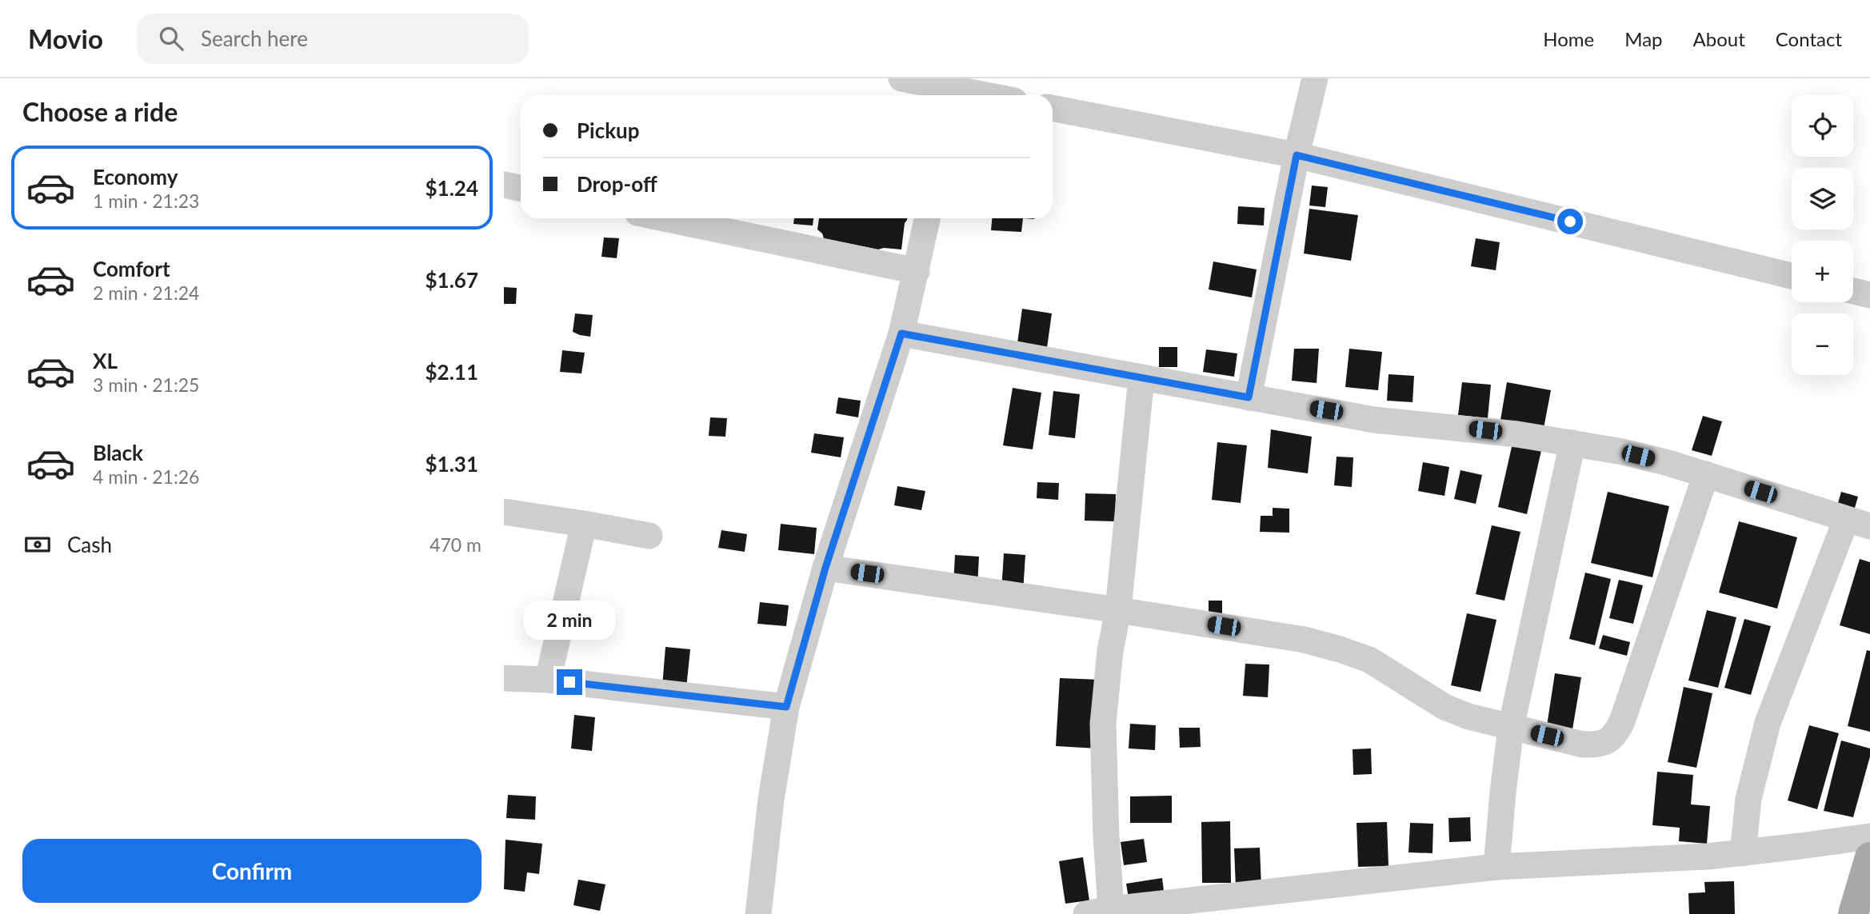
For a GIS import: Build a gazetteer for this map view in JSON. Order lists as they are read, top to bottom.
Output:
{
  "page": {
    "header": "Movio",
    "search": "Search here",
    "nav": [
      "Home",
      "Map",
      "About",
      "Contact"
    ],
    "heading": "Choose a ride",
    "map_buttons": ["+", "−"],
    "banner": ["Pickup", "Drop-off"],
    "list": [
      {
        "name": "Economy",
        "note": "1 min · 21:23",
        "value": "$1.24"
      },
      {
        "name": "Comfort",
        "note": "2 min · 21:24",
        "value": "$1.67"
      },
      {
        "name": "XL",
        "note": "3 min · 21:25",
        "value": "$2.11"
      },
      {
        "name": "Black",
        "note": "4 min · 21:26",
        "value": "$1.31"
      }
    ],
    "pay": ["Cash", "470 m"],
    "bubble": "2 min",
    "buttons": "Confirm"
  }
}
